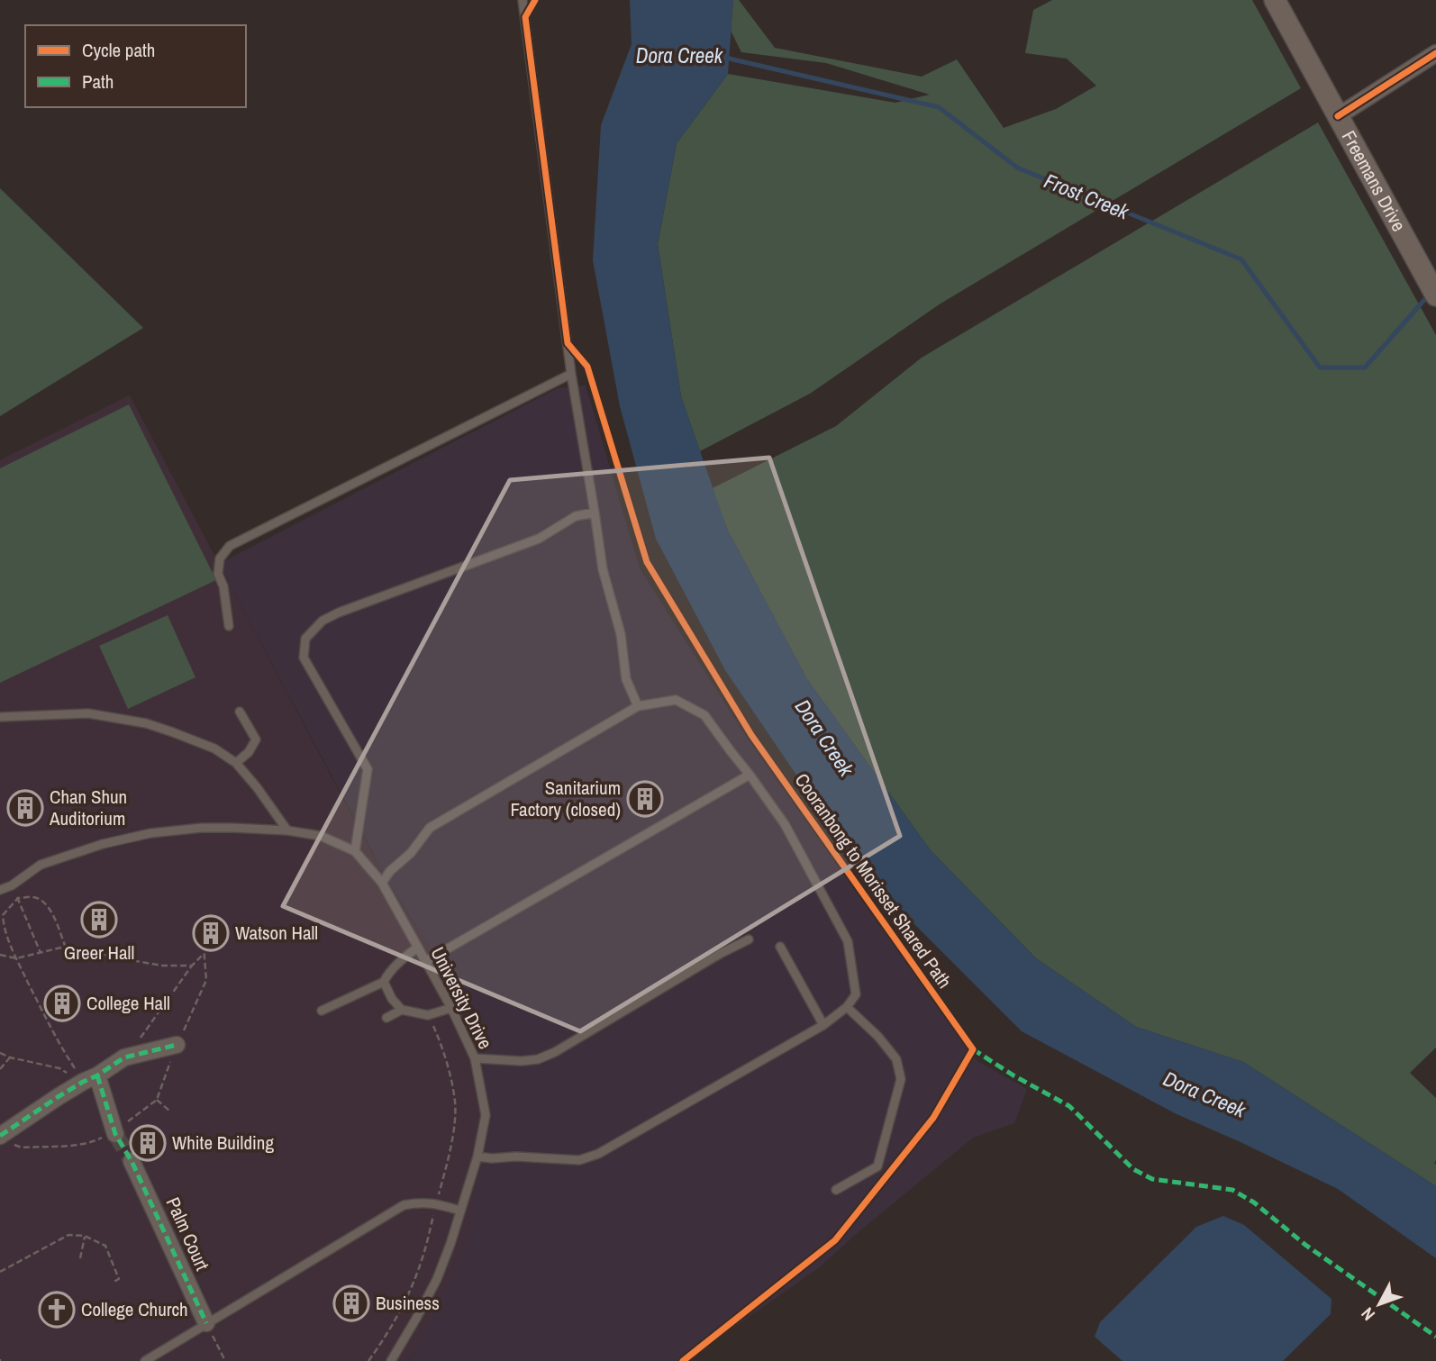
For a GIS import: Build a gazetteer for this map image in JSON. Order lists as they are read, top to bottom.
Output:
{
  "streets": {
    "main road": ["Freemans Drive"],
    "street": ["Palm Court"],
    "lane": ["University Drive"],
    "cycle path": ["Cooranbong to Morisset Shared Path"]
  },
  "water": ["Dora Creek", "Frost Creek"],
  "places": {
    "building": [
      "Sanitarium Factory (closed)",
      "Chan Shun Auditorium",
      "Greer Hall",
      "Watson Hall",
      "College Hall",
      "White Building",
      "Business"
    ],
    "church": ["College Church"]
  },
  "legend": ["Cycle path", "Path"],
  "north": "bottom left"
}
